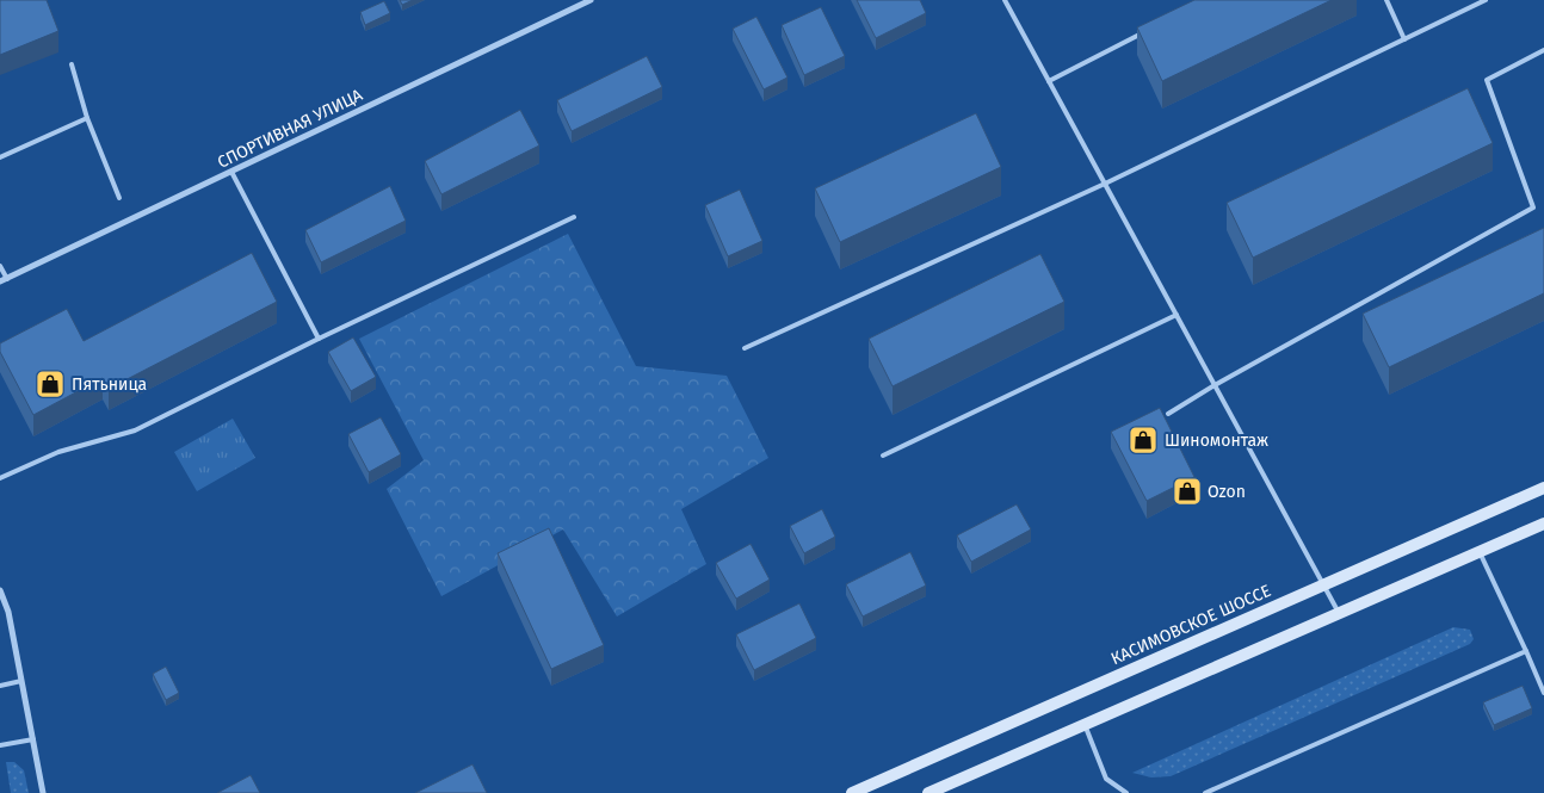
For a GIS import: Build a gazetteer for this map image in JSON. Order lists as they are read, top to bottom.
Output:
{
  "streets": {
    "main road": ["КАСИМОВСКОЕ ШОССЕ"],
    "street": ["СПОРТИВНАЯ УЛИЦА"]
  },
  "places": {
    "shop": ["Пятьница", "Шиномонтаж", "Ozon"]
  }
}
